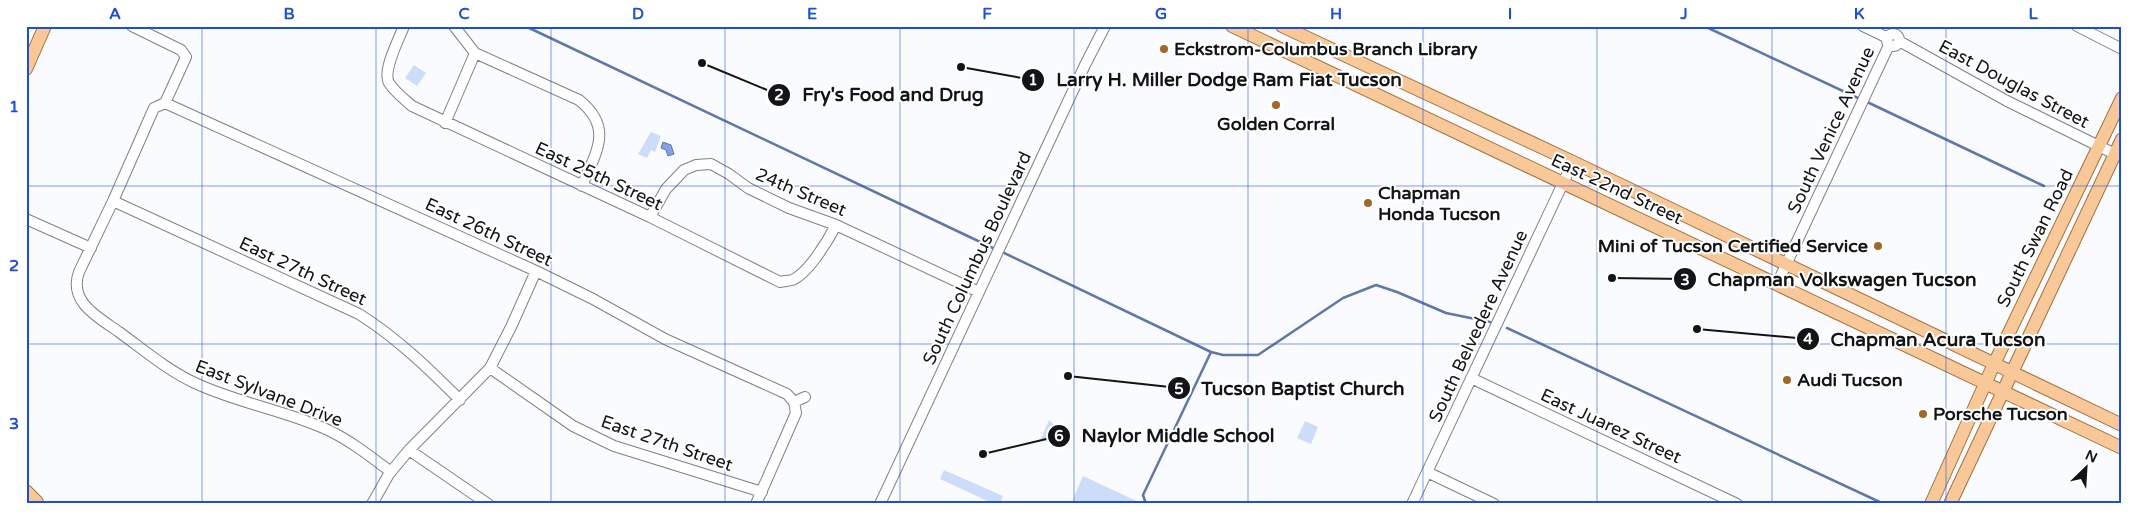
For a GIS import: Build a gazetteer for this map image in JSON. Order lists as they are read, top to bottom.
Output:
{
  "streets": {
    "main road": ["East 22nd Street", "South Swan Road"],
    "street": [
      "East Douglas Street",
      "South Venice Avenue",
      "East 25th Street",
      "24th Street",
      "East 26th Street",
      "South Columbus Boulevard",
      "East 27th Street",
      "South Belvedere Avenue",
      "East Sylvane Drive",
      "East Juarez Street"
    ]
  },
  "crossings": [
    ["East Douglas Street", "South Venice Avenue"],
    ["East Douglas Street", "South Swan Road"],
    ["South Venice Avenue", "East 22nd Street"],
    ["East 25th Street", "24th Street"],
    ["East 22nd Street", "South Swan Road"],
    ["East 22nd Street", "South Belvedere Avenue"],
    ["24th Street", "South Columbus Boulevard"],
    ["South Belvedere Avenue", "East Juarez Street"]
  ],
  "places": [
    "Eckstrom-Columbus Branch Library",
    "Fry's Food and Drug",
    "Larry H. Miller Dodge Ram Fiat Tucson",
    "Golden Corral",
    "Chapman Honda Tucson",
    "Mini of Tucson Certified Service",
    "Chapman Volkswagen Tucson",
    "Chapman Acura Tucson",
    "Tucson Baptist Church",
    "Audi Tucson",
    "Porsche Tucson",
    "Naylor Middle School"
  ],
  "north": "top right",
  "grid": {
    "columns": [
      "A",
      "B",
      "C",
      "D",
      "E",
      "F",
      "G",
      "H",
      "I",
      "J",
      "K",
      "L"
    ],
    "rows": ["1", "2", "3"]
  }
}
